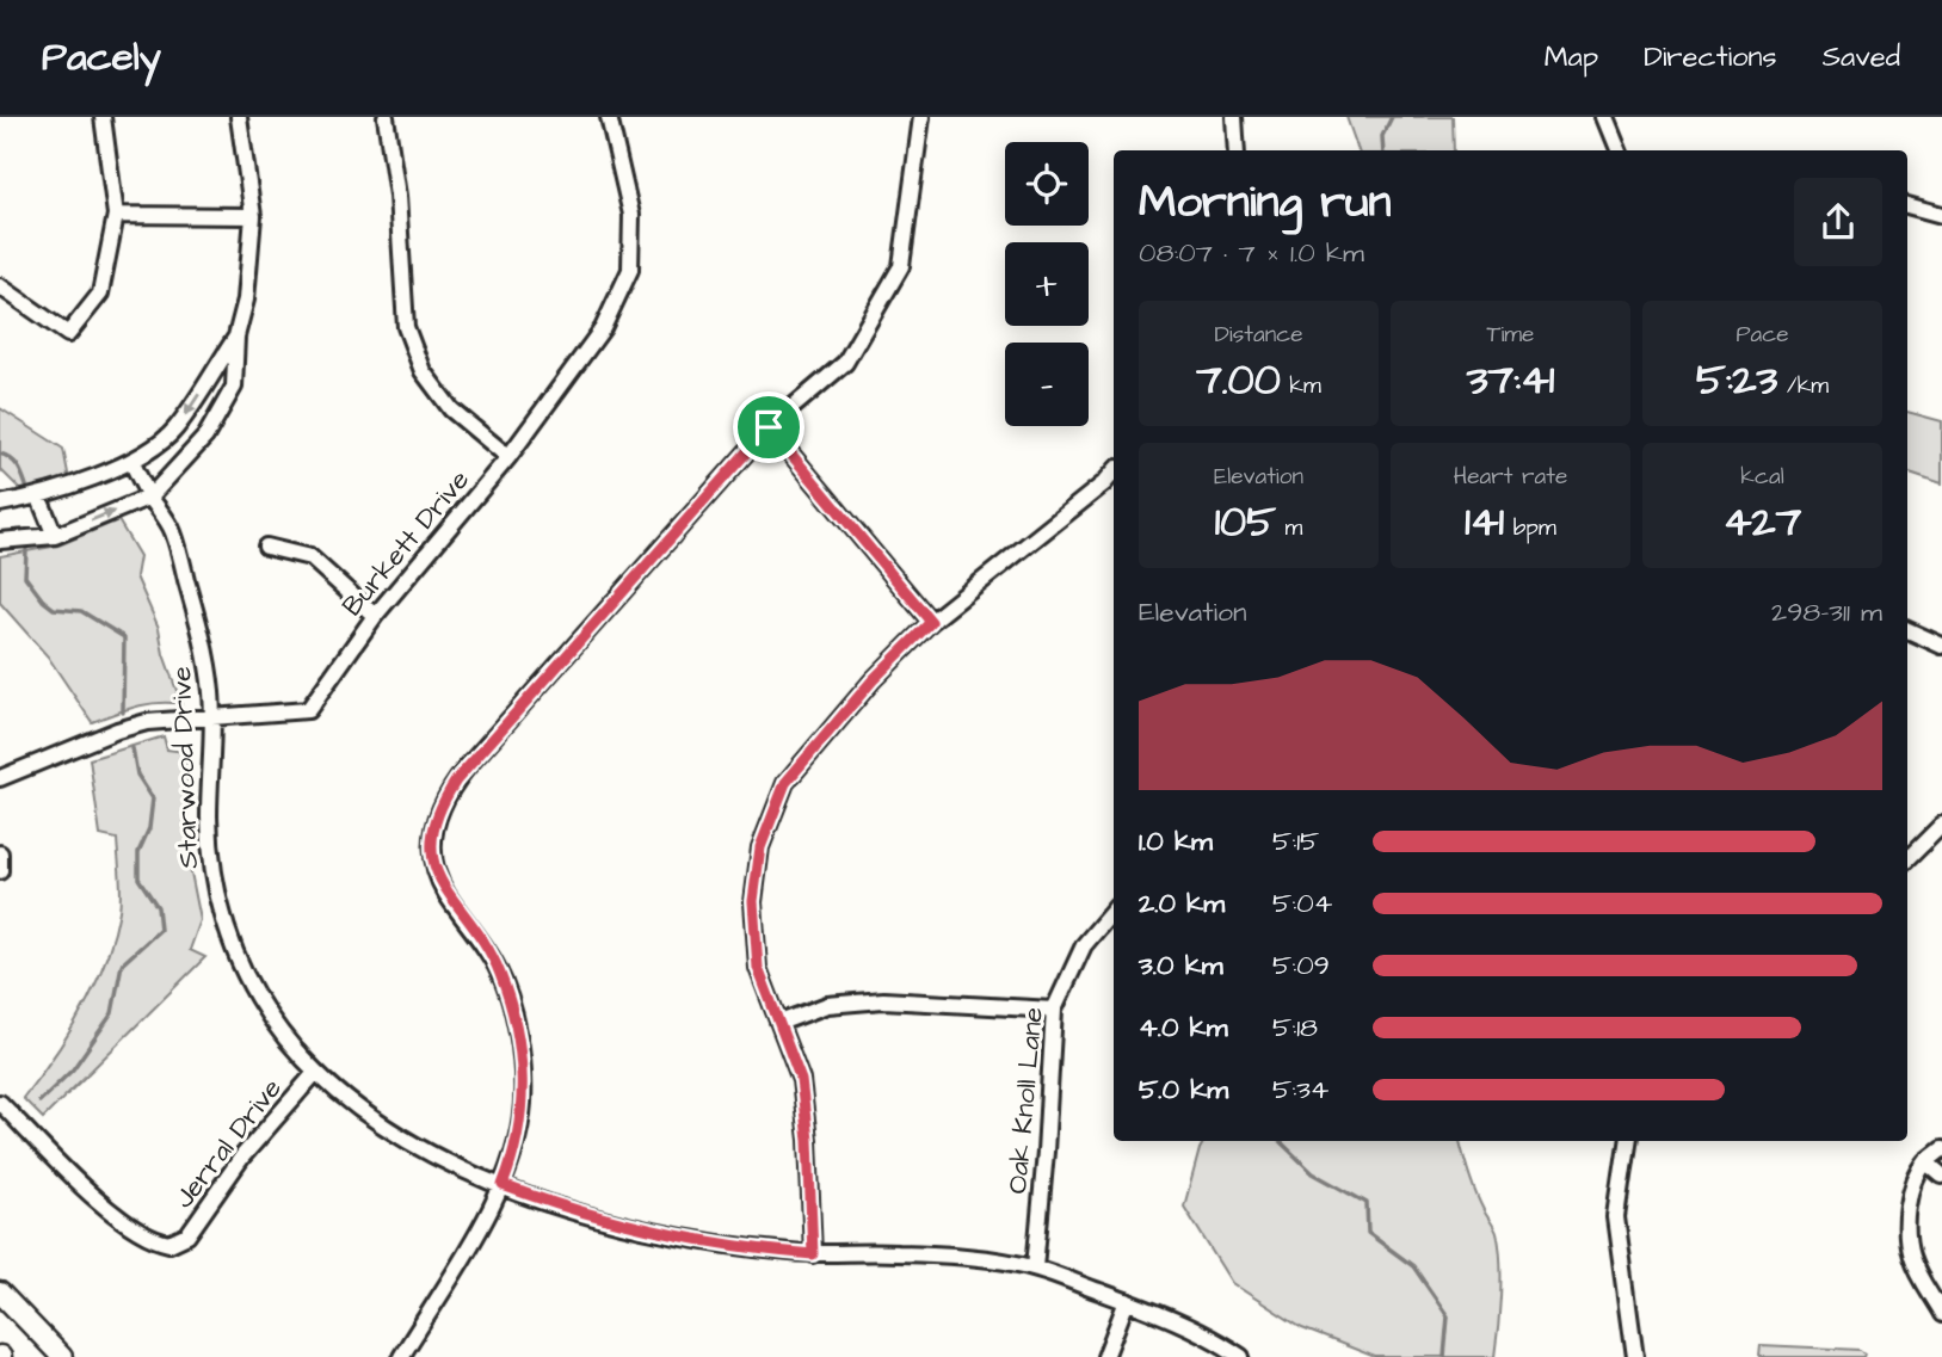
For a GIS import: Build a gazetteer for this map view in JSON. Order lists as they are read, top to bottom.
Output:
{
  "streets": {
    "street": [
      "Burkett Drive",
      "Starwood Drive",
      "Oak Knoll Lane",
      "Jerral Drive"
    ]
  },
  "crossings": [
    ["Burkett Drive", "Starwood Drive"],
    ["Starwood Drive", "Oak Knoll Lane"],
    ["Starwood Drive", "Jerral Drive"]
  ],
  "page": {
    "header": "Pacely",
    "nav": ["Map", "Directions", "Saved"],
    "map_buttons": ["+", "−"],
    "heading": ["Morning run", "08:07 · 7 × 1.0 km"],
    "stats": [
      ["Distance", "7.00 km"],
      ["Time", "37:41"],
      ["Pace", "5:23 /km"],
      ["Elevation", "105 m"],
      ["Heart rate", "141 bpm"],
      ["kcal", "427"]
    ],
    "chart": ["Elevation", "298–311 m"],
    "list": [
      {
        "name": "1.0 km",
        "note": "5:15"
      },
      {
        "name": "2.0 km",
        "note": "5:04"
      },
      {
        "name": "3.0 km",
        "note": "5:09"
      },
      {
        "name": "4.0 km",
        "note": "5:18"
      },
      {
        "name": "5.0 km",
        "note": "5:34"
      }
    ]
  }
}
